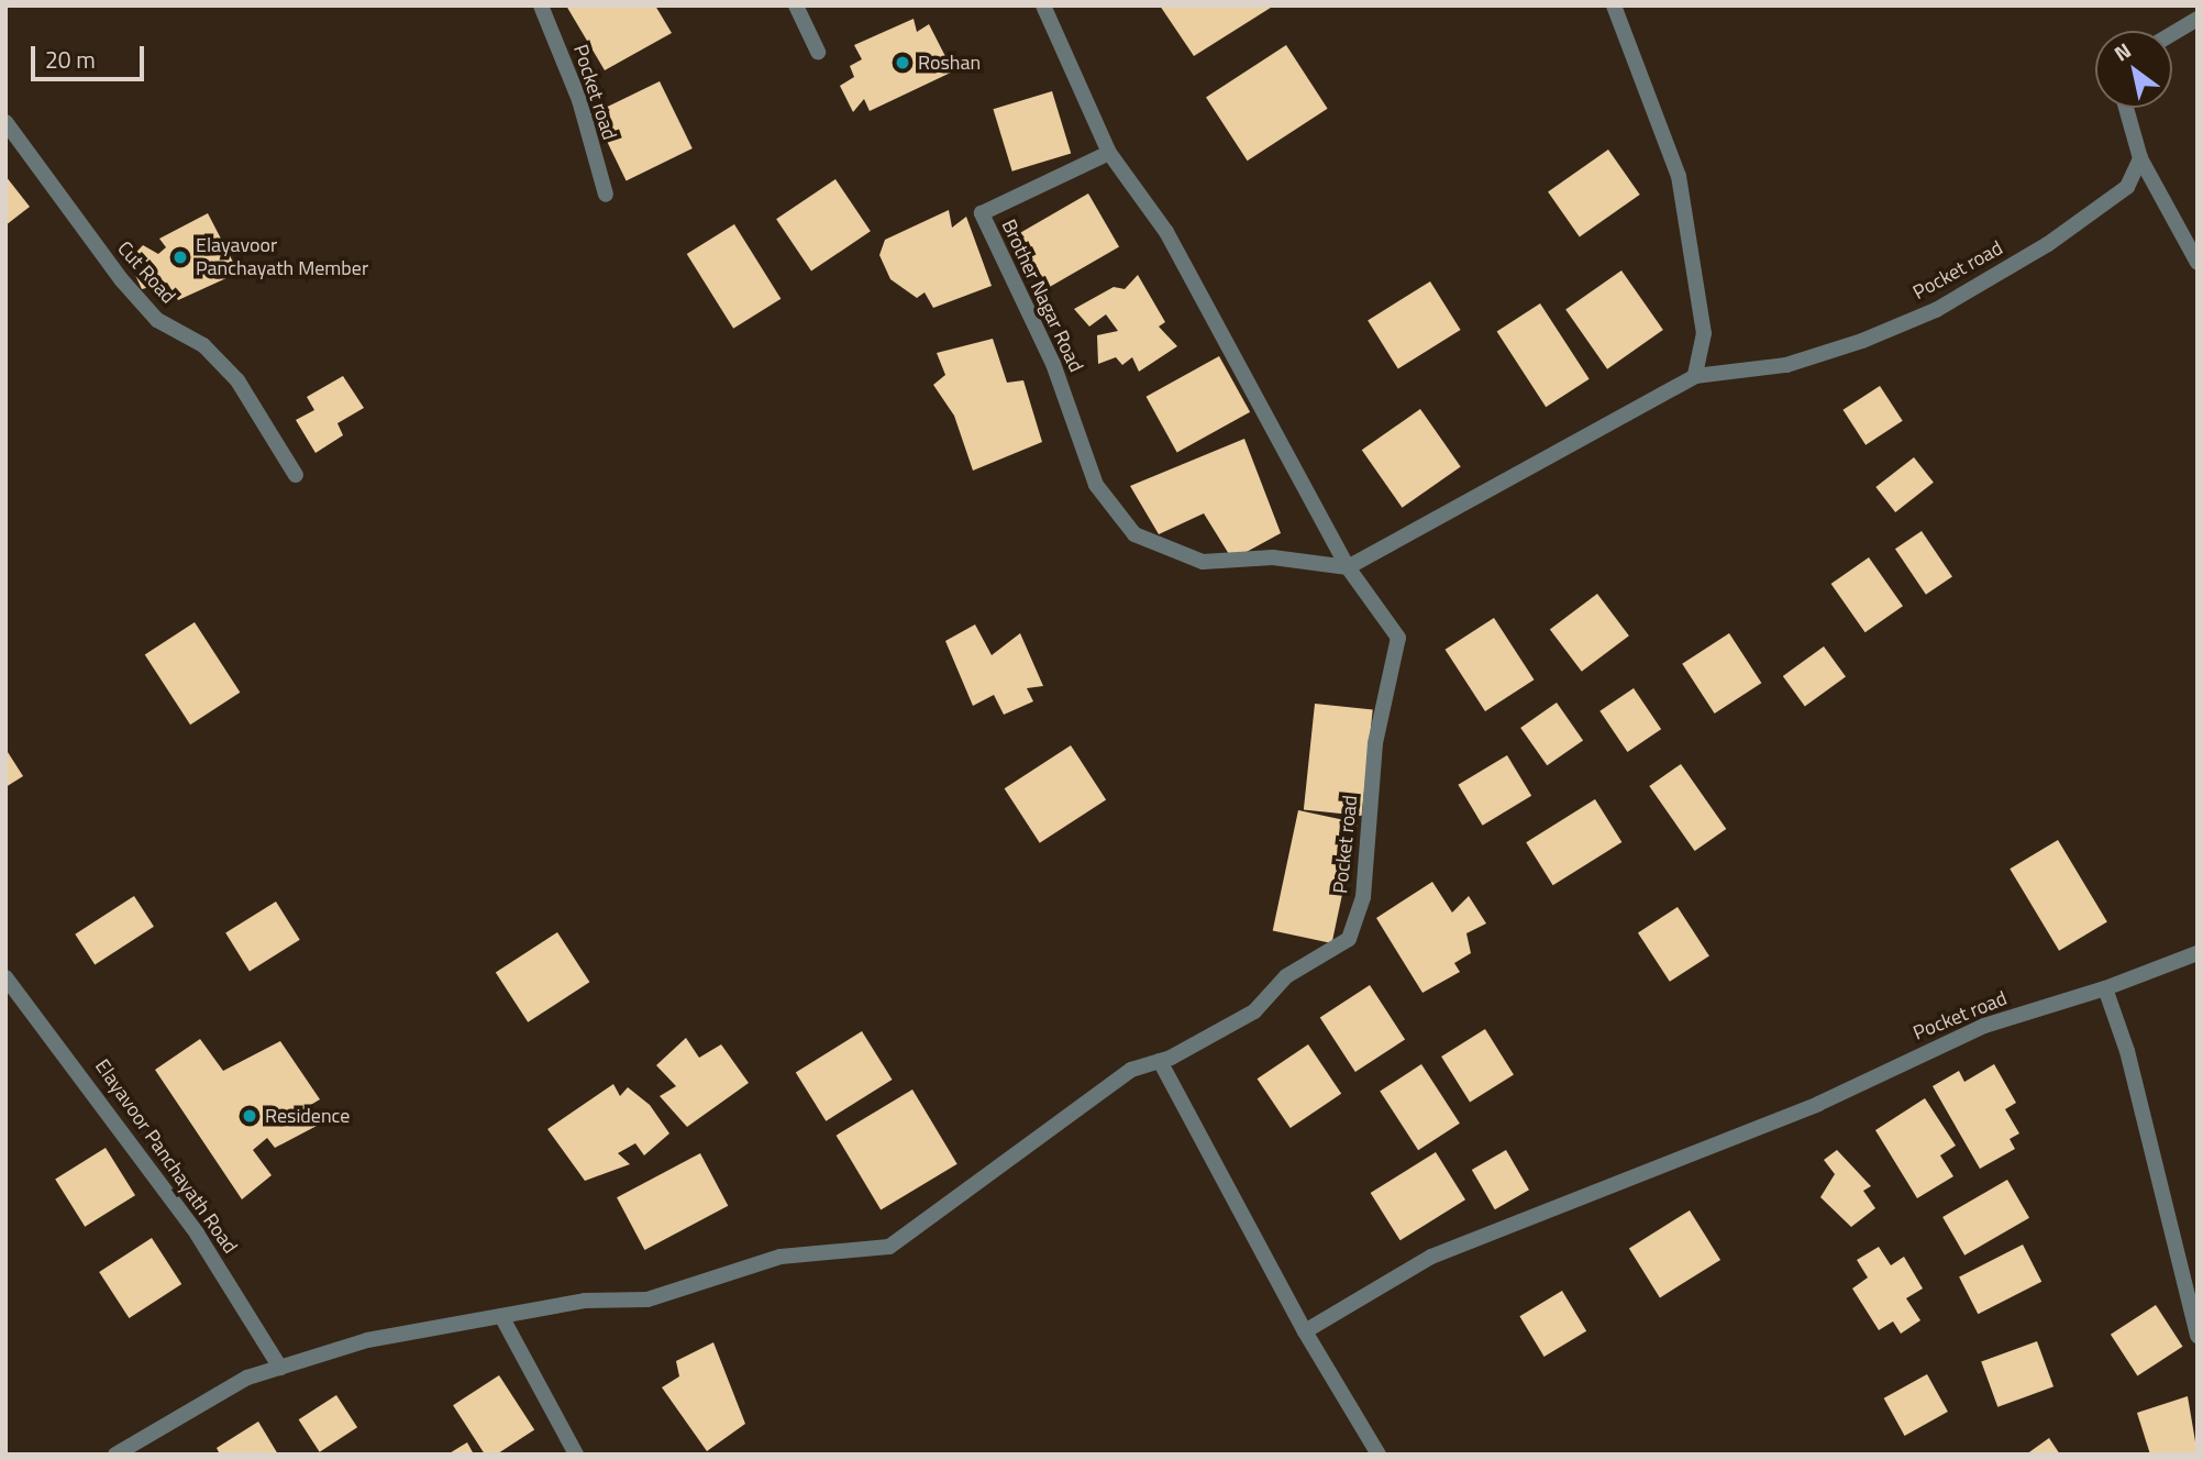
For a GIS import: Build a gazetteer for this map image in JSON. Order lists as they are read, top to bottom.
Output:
{
  "streets": {
    "street": [
      "Pocket road",
      "Cut Road",
      "Brother Nagar Road",
      "Elayavoor Panchayath Road"
    ]
  },
  "crossings": [
    ["Pocket road", "Brother Nagar Road"]
  ],
  "places": ["Roshan", "Elayavoor Panchayath Member", "Residence"],
  "scale_bar": "20 m",
  "north": "top left"
}
